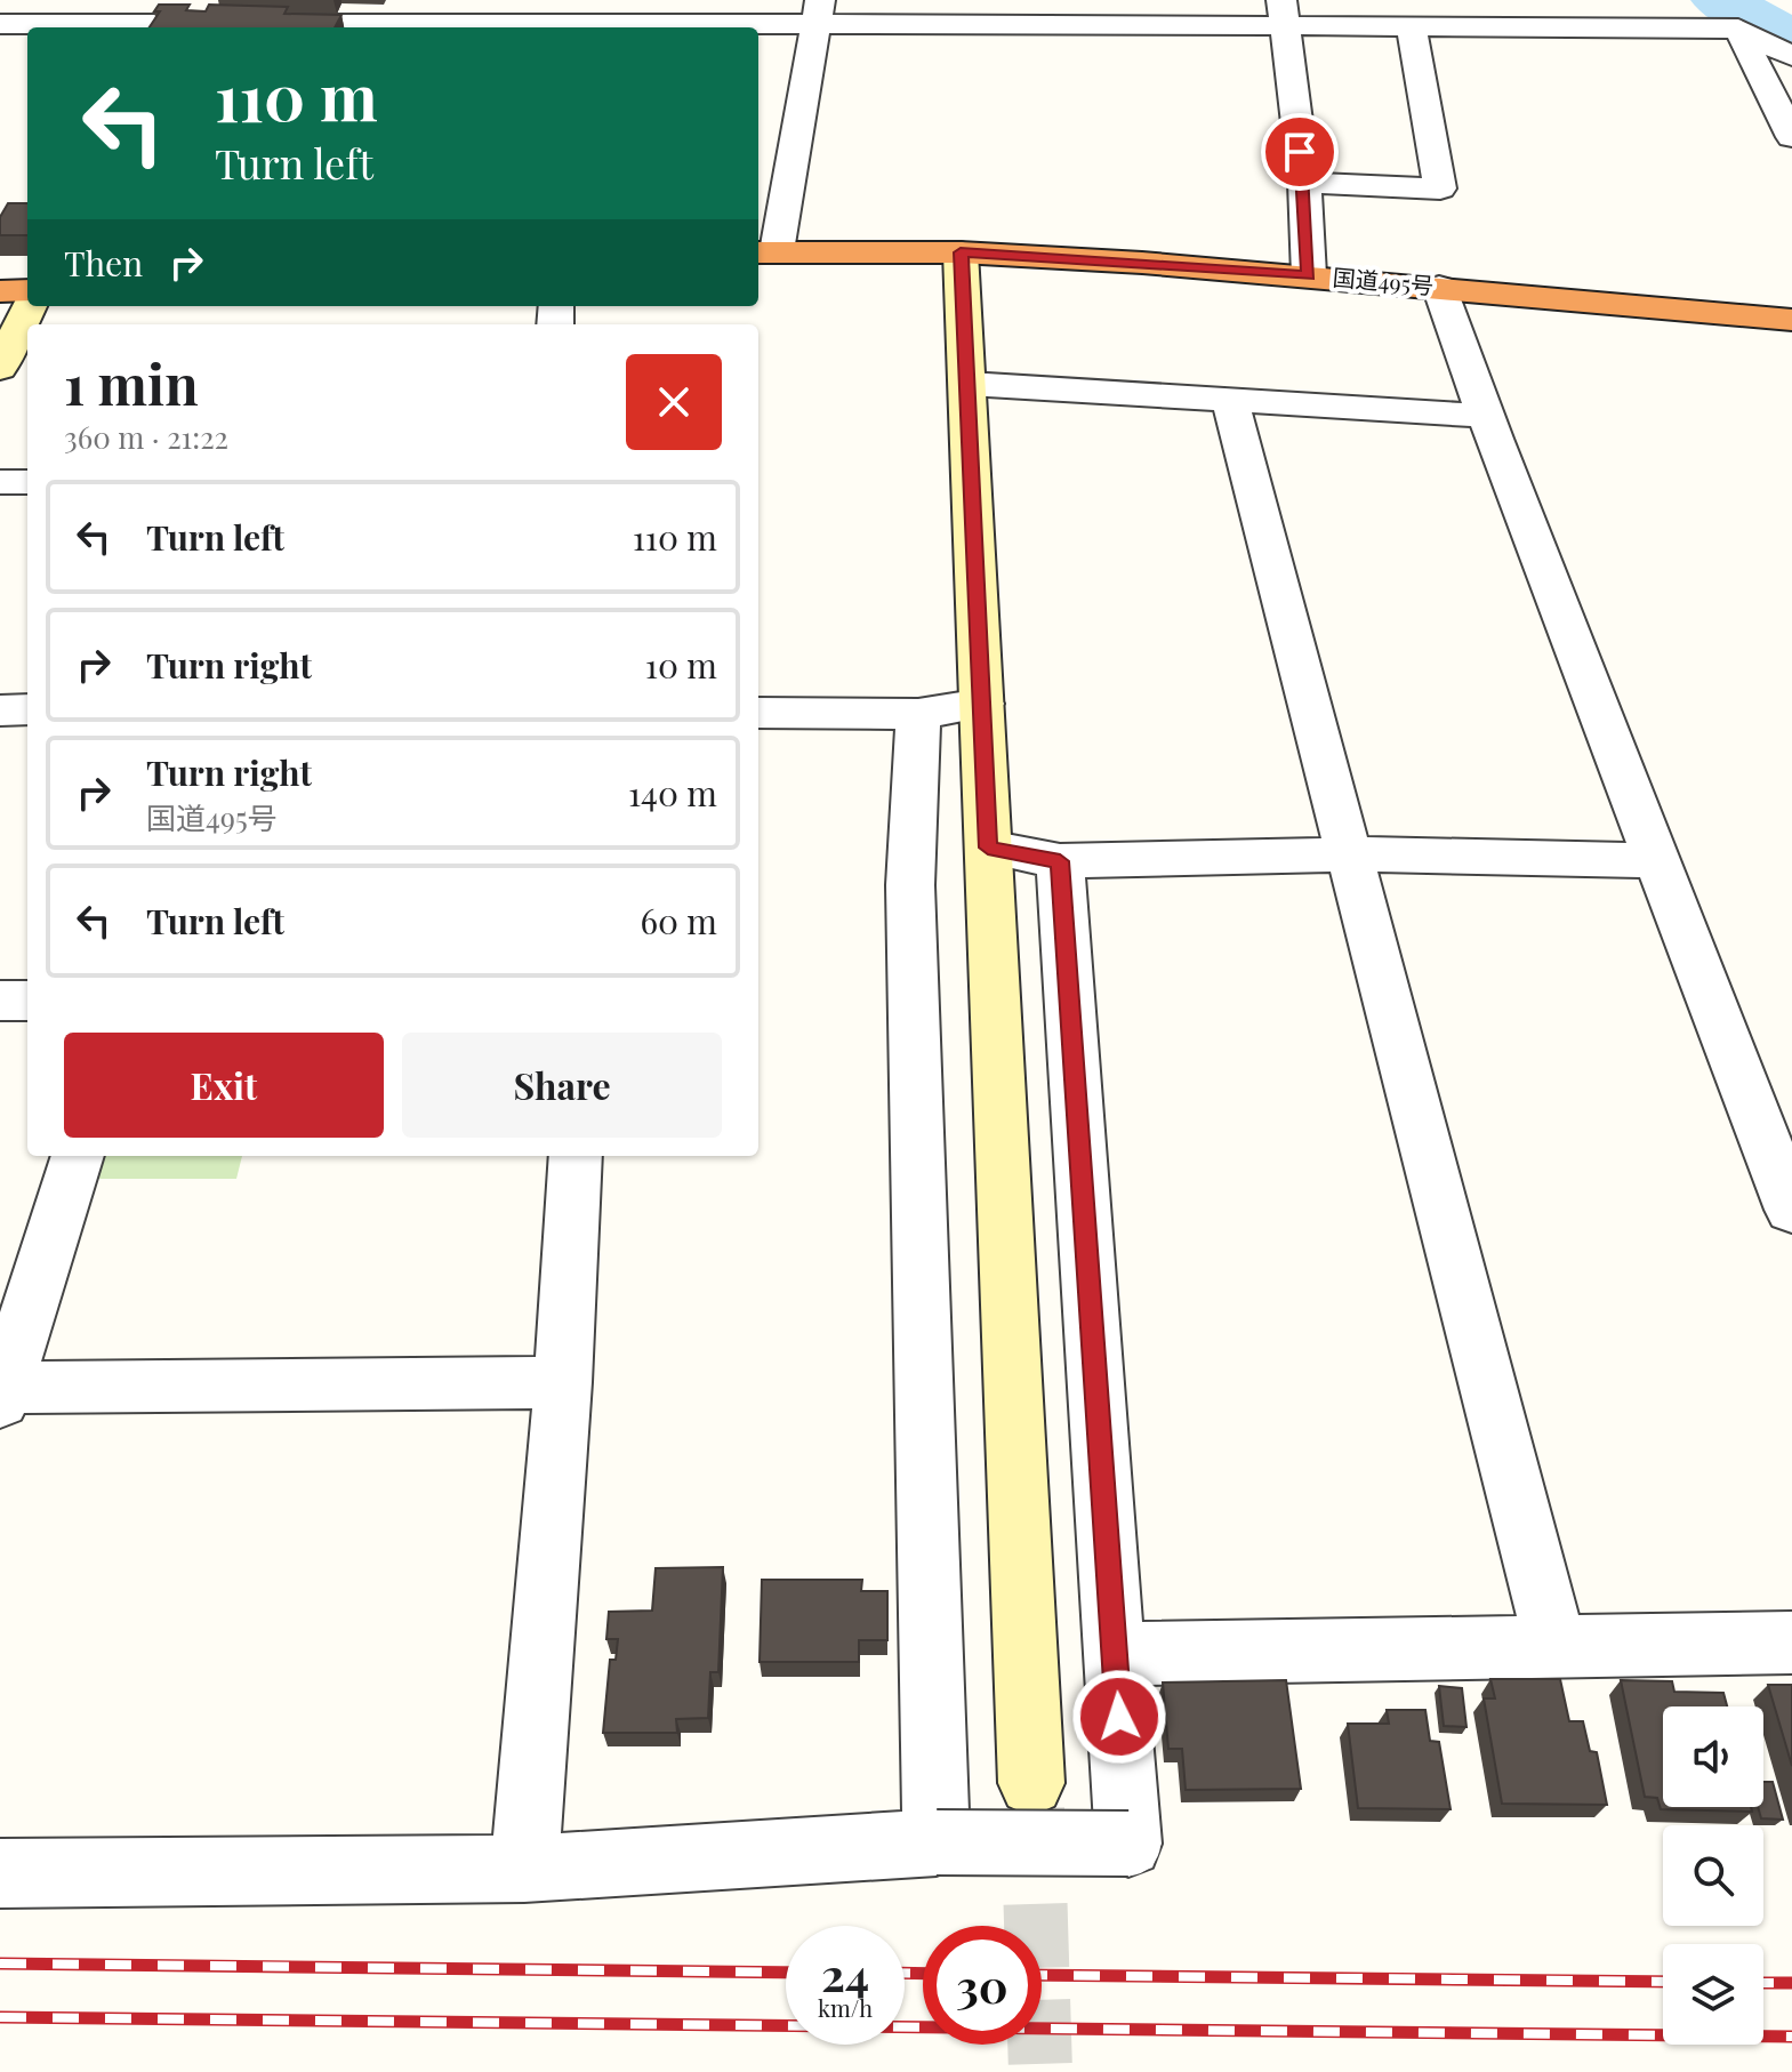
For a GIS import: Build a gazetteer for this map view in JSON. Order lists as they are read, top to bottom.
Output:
{
  "streets": {
    "highway": ["国道495号"]
  },
  "page": {
    "turn": ["110 m", "Turn left"],
    "then": "Then",
    "heading": ["1 min", "360 m · 21:22"],
    "list": [
      {
        "name": "Turn left",
        "value": "110 m"
      },
      {
        "name": "Turn right",
        "value": "10 m"
      },
      {
        "name": "Turn right",
        "note": "国道495号",
        "value": "140 m"
      },
      {
        "name": "Turn left",
        "value": "60 m"
      }
    ],
    "buttons": ["Exit", "Share"],
    "speed": "24 km/h",
    "limit": "30"
  }
}
